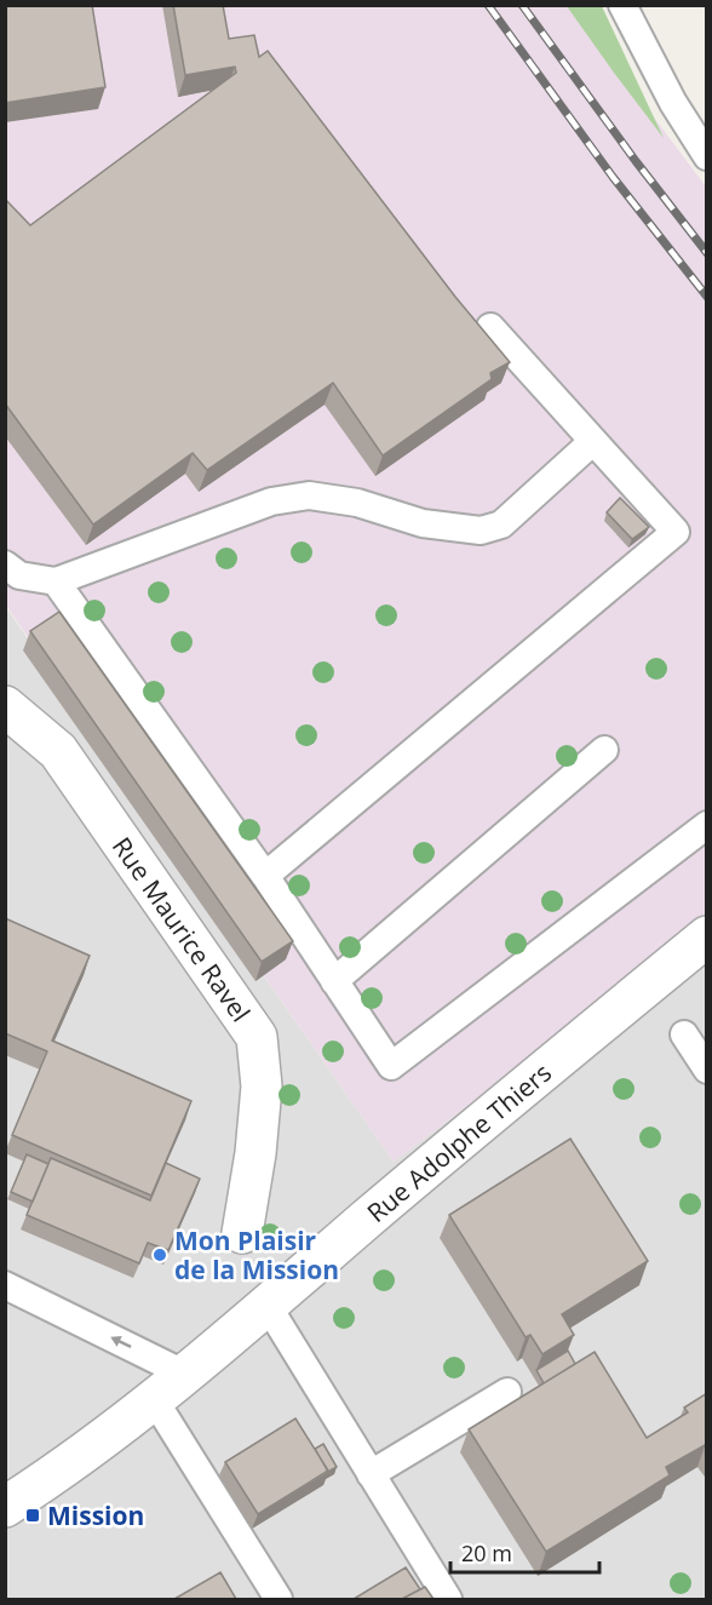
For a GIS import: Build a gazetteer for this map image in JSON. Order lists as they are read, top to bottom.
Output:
{
  "streets": {
    "street": ["Rue Maurice Ravel", "Rue Adolphe Thiers"]
  },
  "places": {
    "other": ["Mon Plaisir de la Mission"],
    "transit": ["Mission"]
  },
  "scale_bar": "20 m"
}
